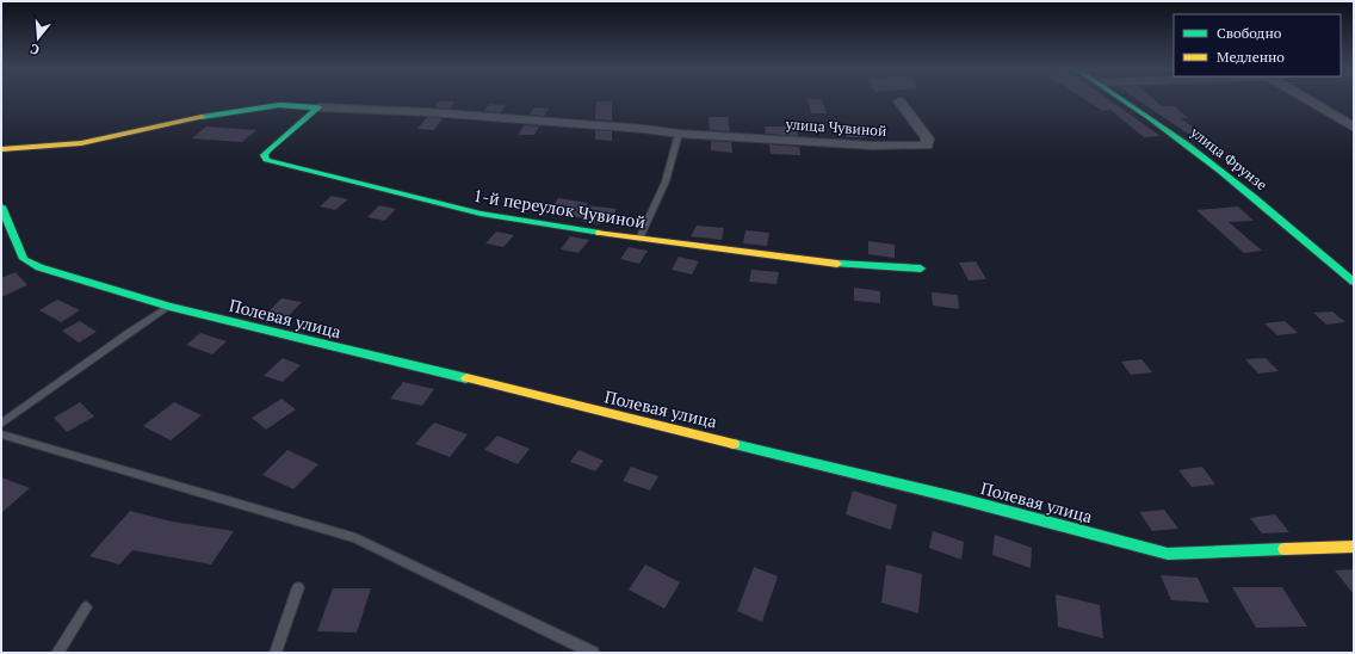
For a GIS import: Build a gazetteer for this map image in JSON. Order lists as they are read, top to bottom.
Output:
{
  "streets": {
    "street": [
      "улица Чувиной",
      "улица Фрунзе",
      "1-й переулок Чувиной",
      "Полевая улица"
    ]
  },
  "crossings": [
    ["улица Чувиной", "1-й переулок Чувиной"]
  ],
  "legend": ["Свободно", "Медленно"],
  "north": "bottom"
}
